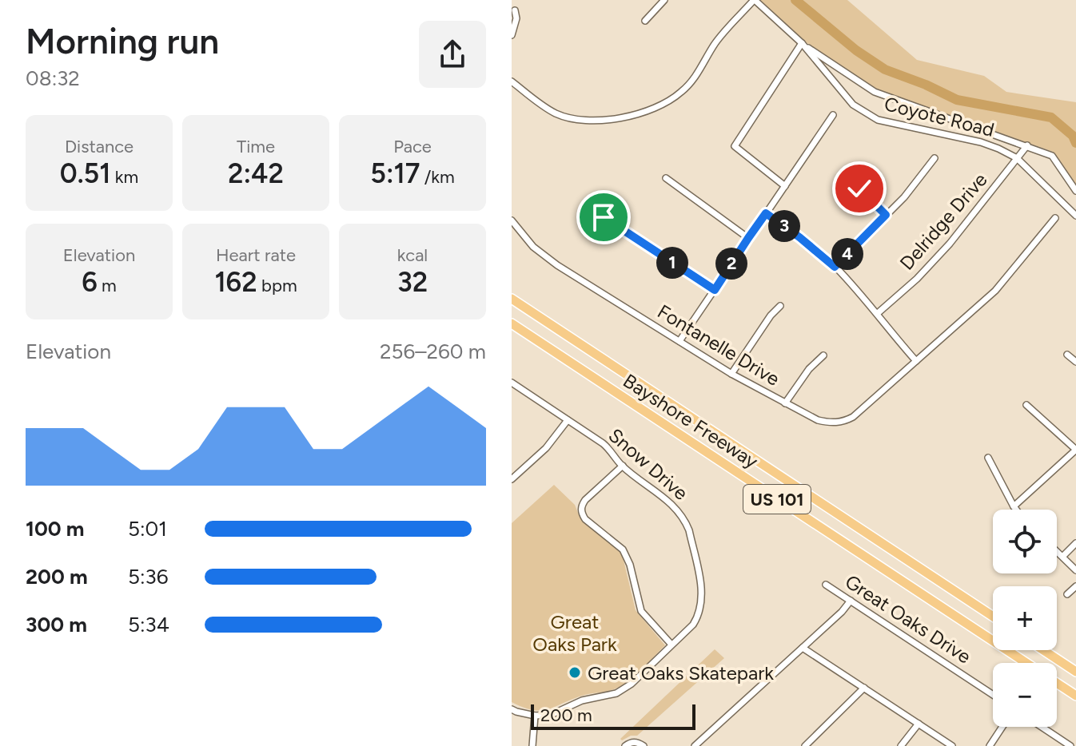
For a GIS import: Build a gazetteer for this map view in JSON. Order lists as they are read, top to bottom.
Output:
{
  "streets": {
    "highway": ["Bayshore Freeway", "US 101"],
    "street": [
      "Coyote Road",
      "Delridge Drive",
      "Fontanelle Drive",
      "Snow Drive",
      "Great Oaks Drive"
    ]
  },
  "crossings": [
    ["Coyote Road", "Delridge Drive"]
  ],
  "parks": ["Great Oaks Park"],
  "places": ["Great Oaks Skatepark"],
  "scale_bar": "200 m",
  "page": {
    "heading": ["Morning run", "08:32"],
    "stats": [
      ["Distance", "0.51 km"],
      ["Time", "2:42"],
      ["Pace", "5:17 /km"],
      ["Elevation", "6 m"],
      ["Heart rate", "162 bpm"],
      ["kcal", "32"]
    ],
    "pins": [
      "3",
      "4",
      "1",
      "2"
    ],
    "chart": ["Elevation", "256–260 m"],
    "list": [
      {
        "name": "100 m",
        "note": "5:01"
      },
      {
        "name": "200 m",
        "note": "5:36"
      },
      {
        "name": "300 m",
        "note": "5:34"
      }
    ],
    "map_buttons": ["+", "−"],
    "scale": "200 m"
  }
}
